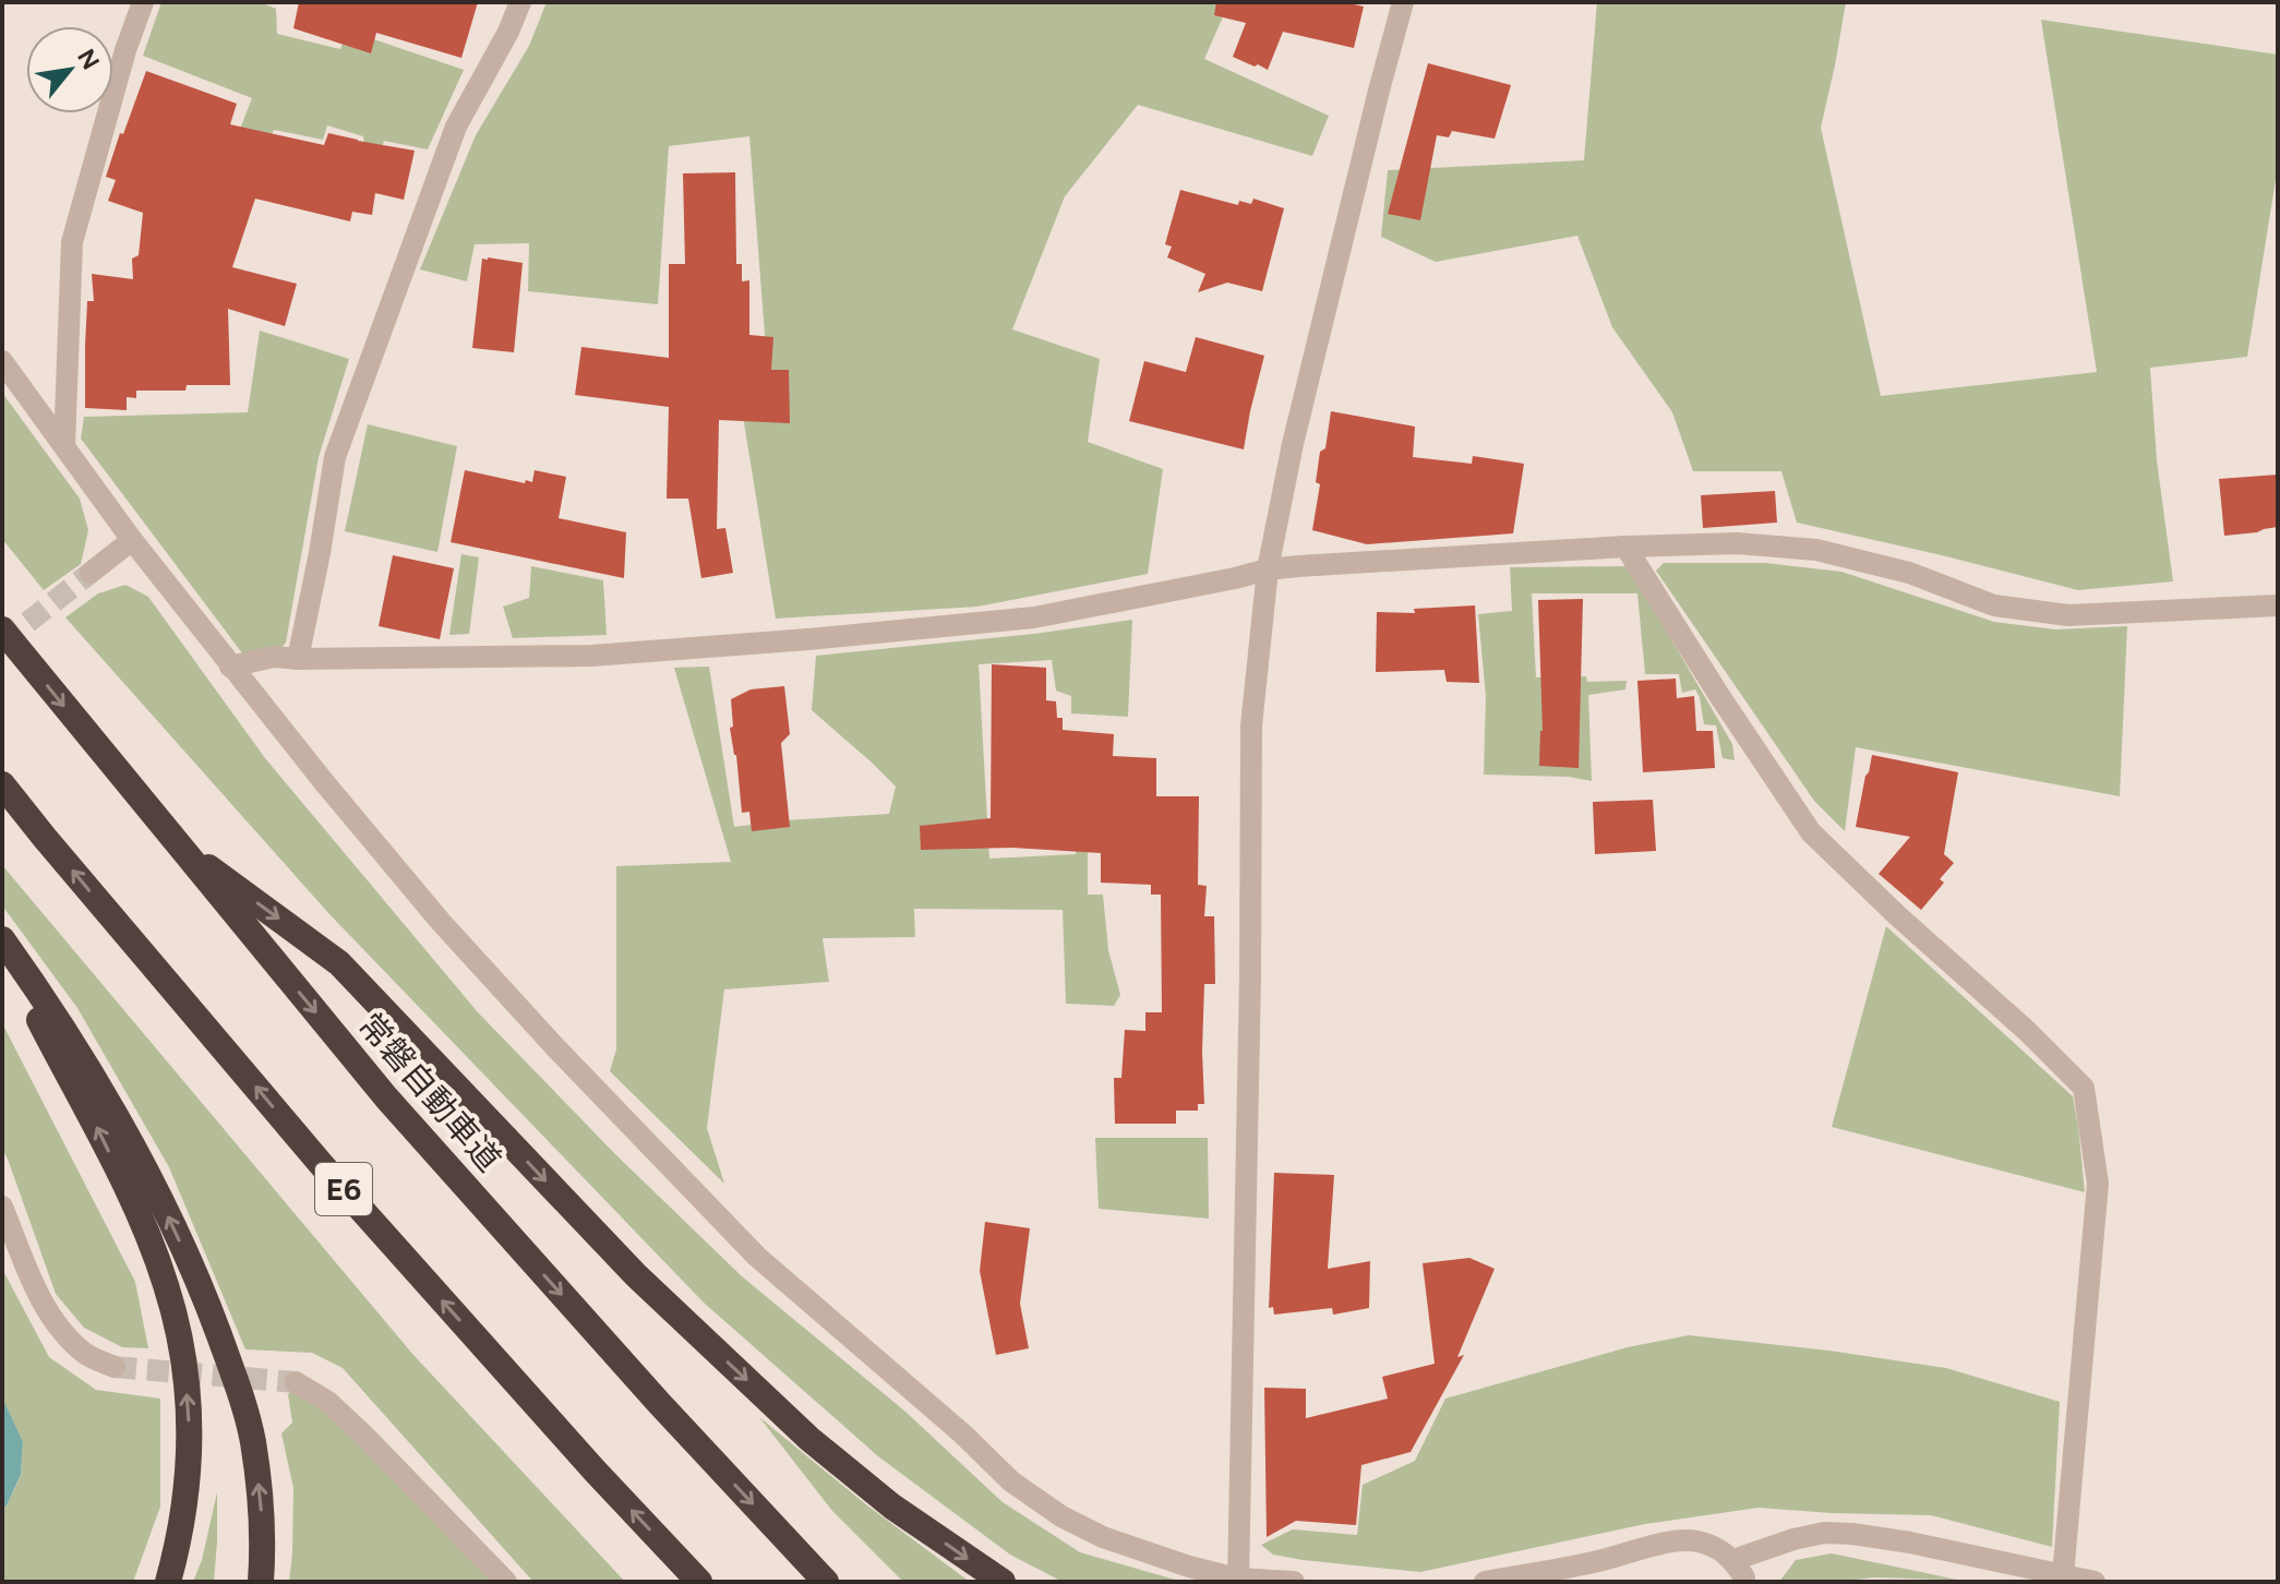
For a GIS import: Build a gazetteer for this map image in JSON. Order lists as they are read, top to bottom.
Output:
{
  "streets": {
    "highway": ["常磐自動車道", "E6"]
  },
  "north": "top right"
}
